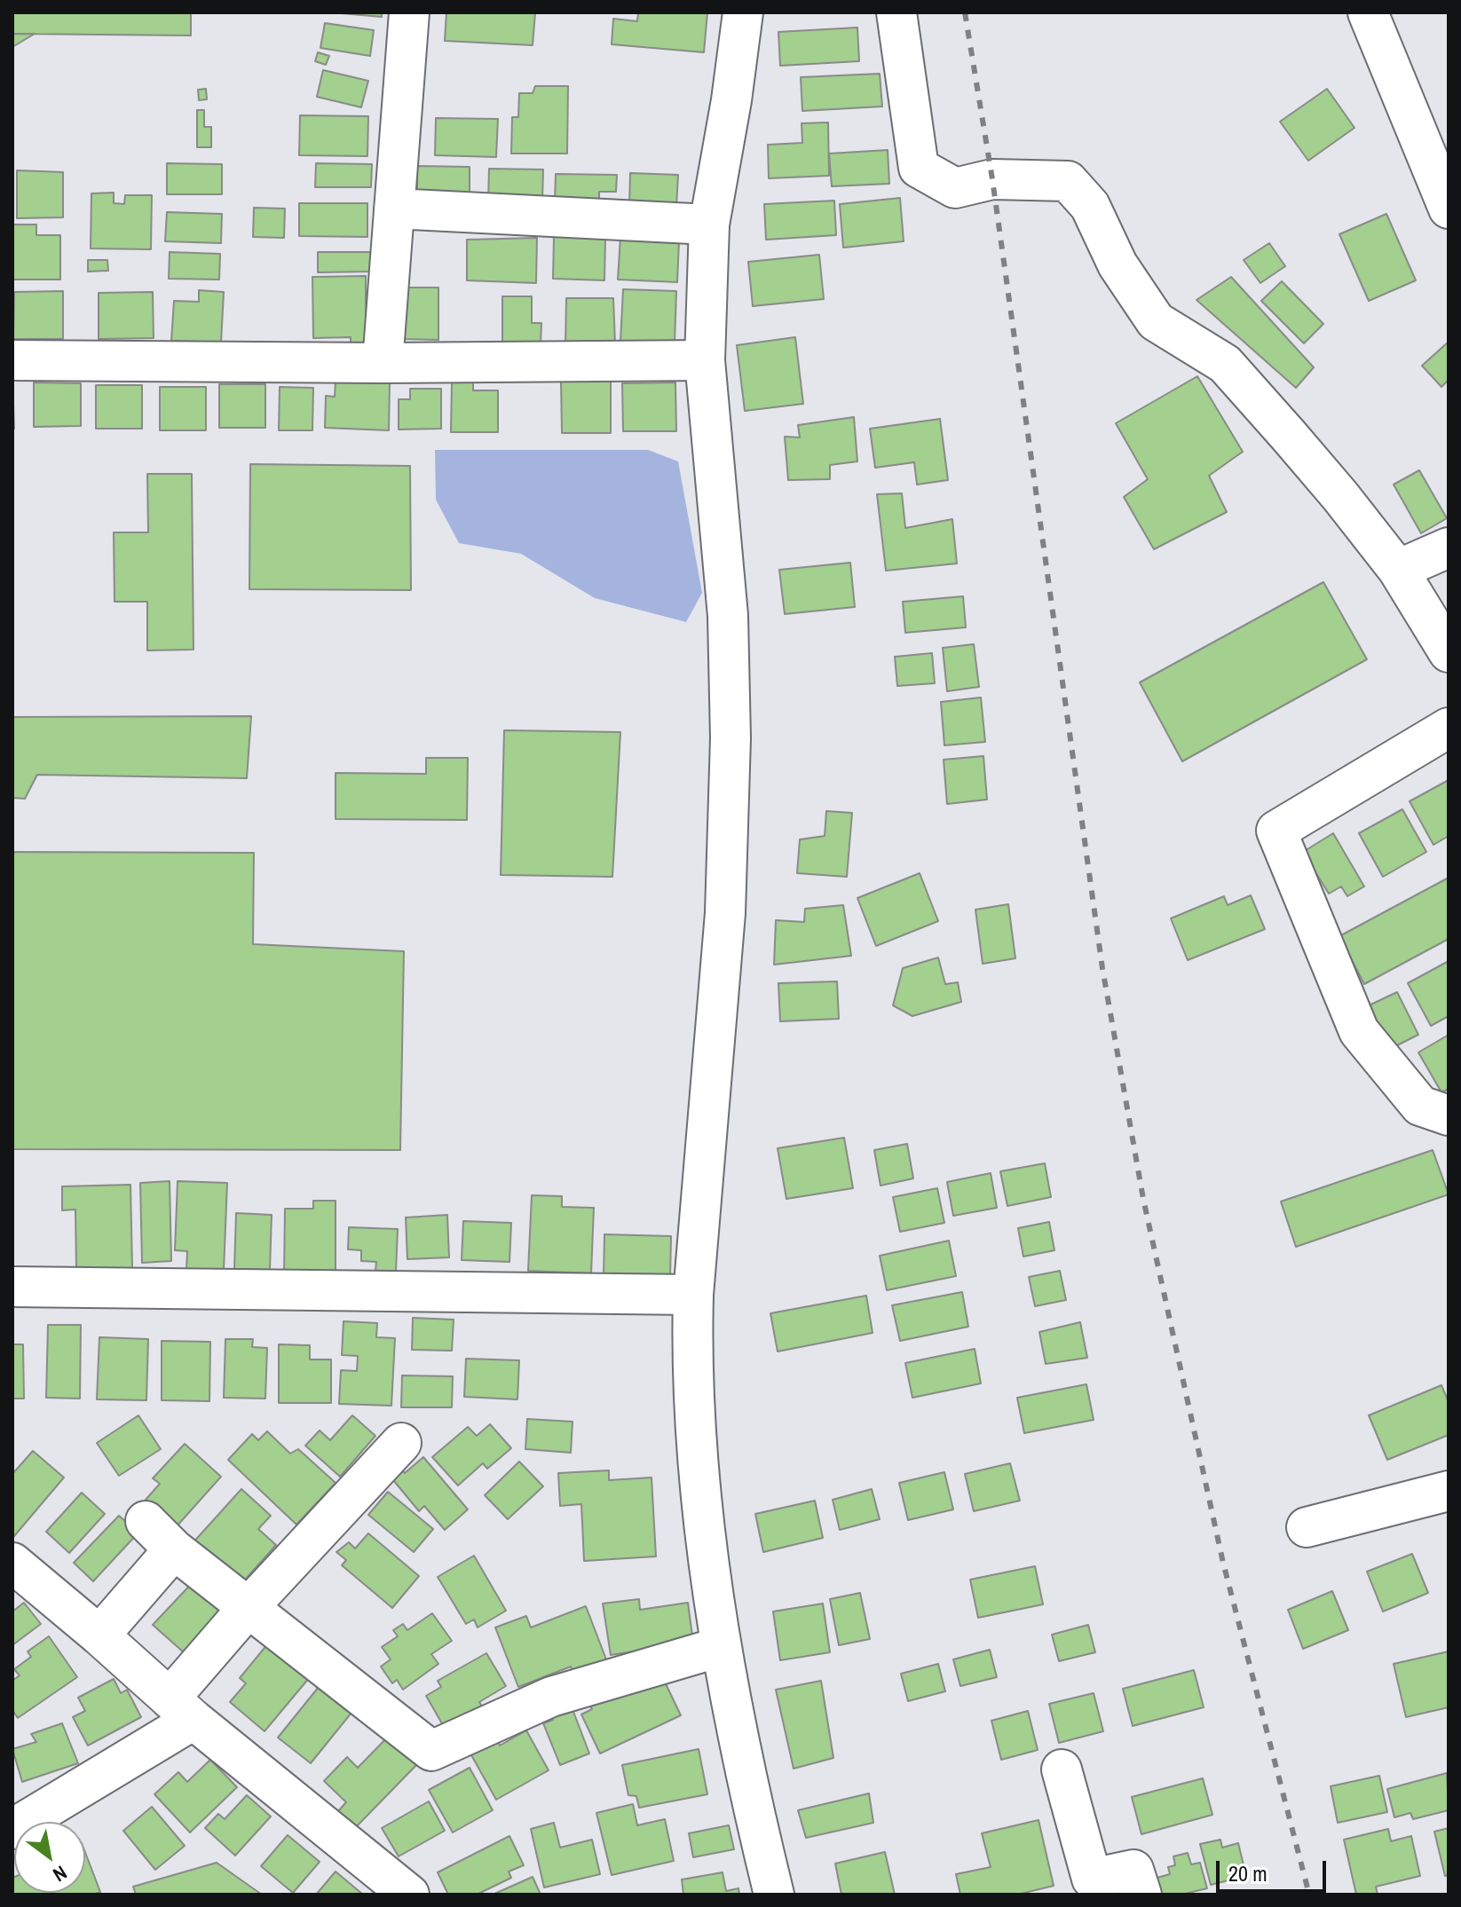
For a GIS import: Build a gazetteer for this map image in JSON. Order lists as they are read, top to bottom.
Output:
{
  "scale_bar": "20 m",
  "north": "bottom right"
}
